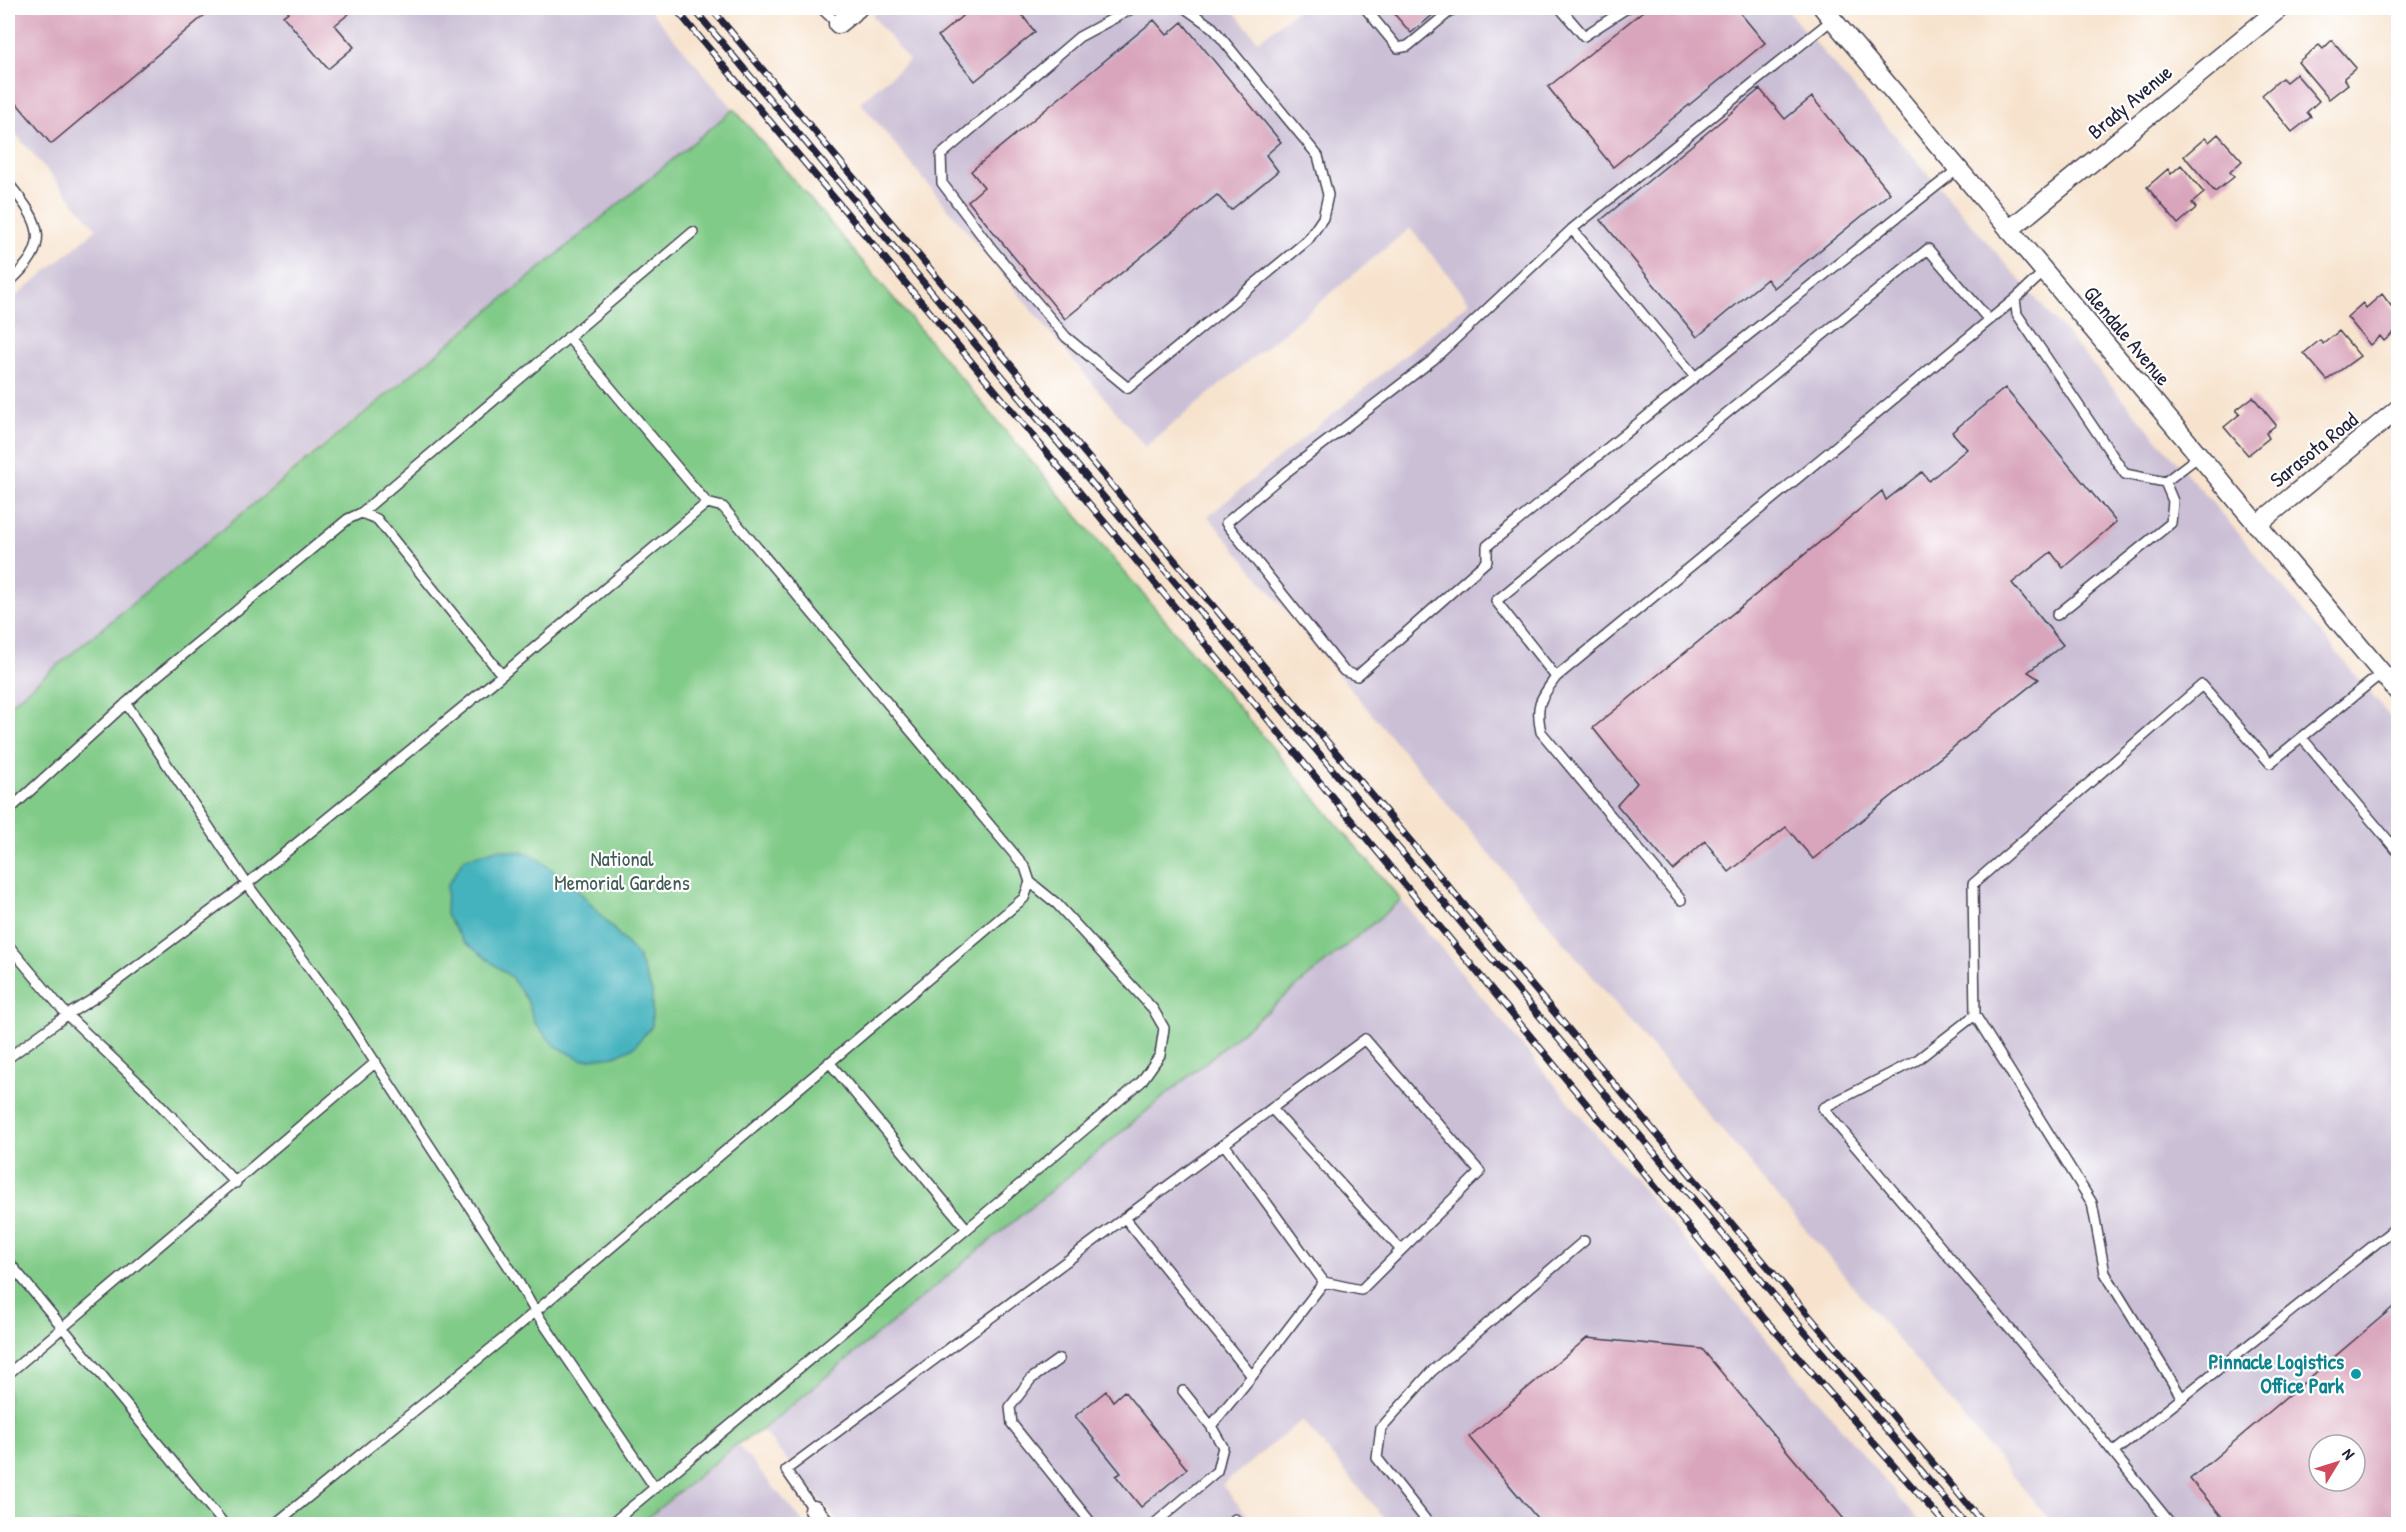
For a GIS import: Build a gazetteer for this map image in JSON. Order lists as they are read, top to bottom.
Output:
{
  "streets": {
    "street": ["Brady Avenue", "Glendale Avenue", "Sarasota Road"]
  },
  "crossings": [
    ["Brady Avenue", "Glendale Avenue"],
    ["Glendale Avenue", "Sarasota Road"]
  ],
  "parks": ["National Memorial Gardens"],
  "places": ["Pinnacle Logistics Office Park"],
  "north": "top right"
}
